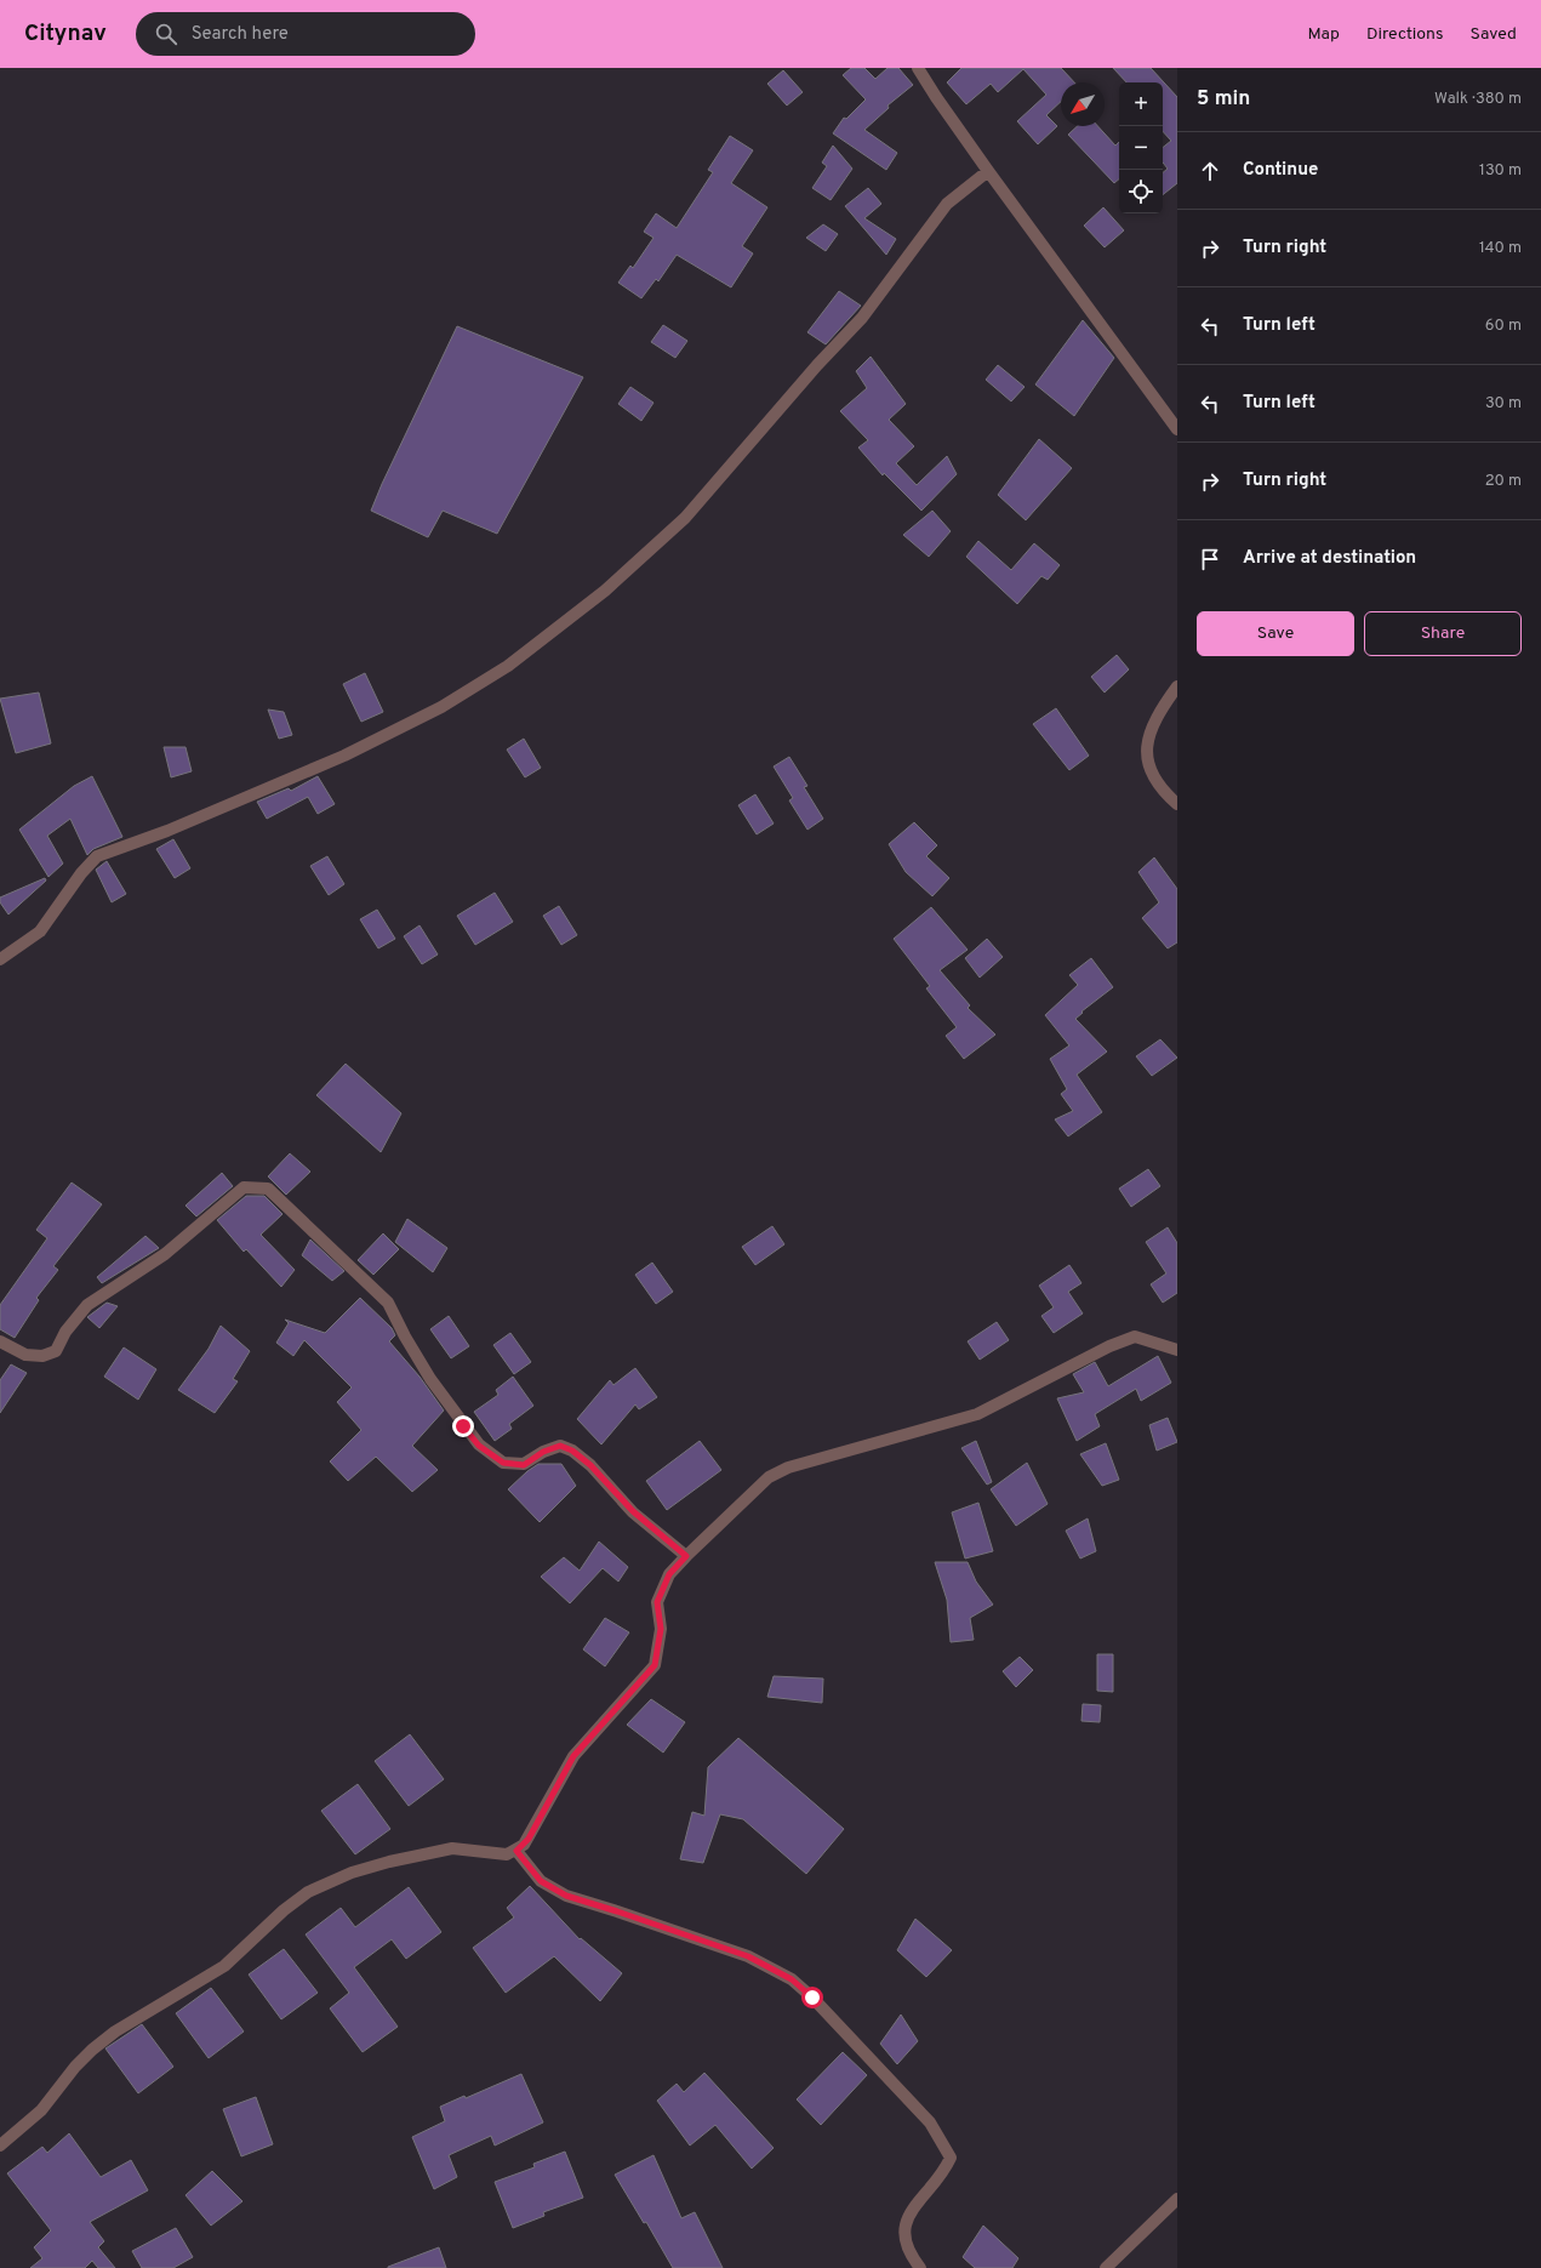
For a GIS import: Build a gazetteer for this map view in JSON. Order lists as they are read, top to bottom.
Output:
{
  "north": "bottom left",
  "page": {
    "header": "Citynav",
    "search": "Search here",
    "nav": ["Map", "Directions", "Saved"],
    "heading": ["5 min", "Walk · 380 m"],
    "map_buttons": ["+", "−"],
    "list": [
      ["Continue", "130 m"],
      ["Turn right", "140 m"],
      ["Turn left", "60 m"],
      ["Turn left", "30 m"],
      ["Turn right", "20 m"],
      "Arrive at destination"
    ],
    "buttons": ["Save", "Share"]
  }
}
